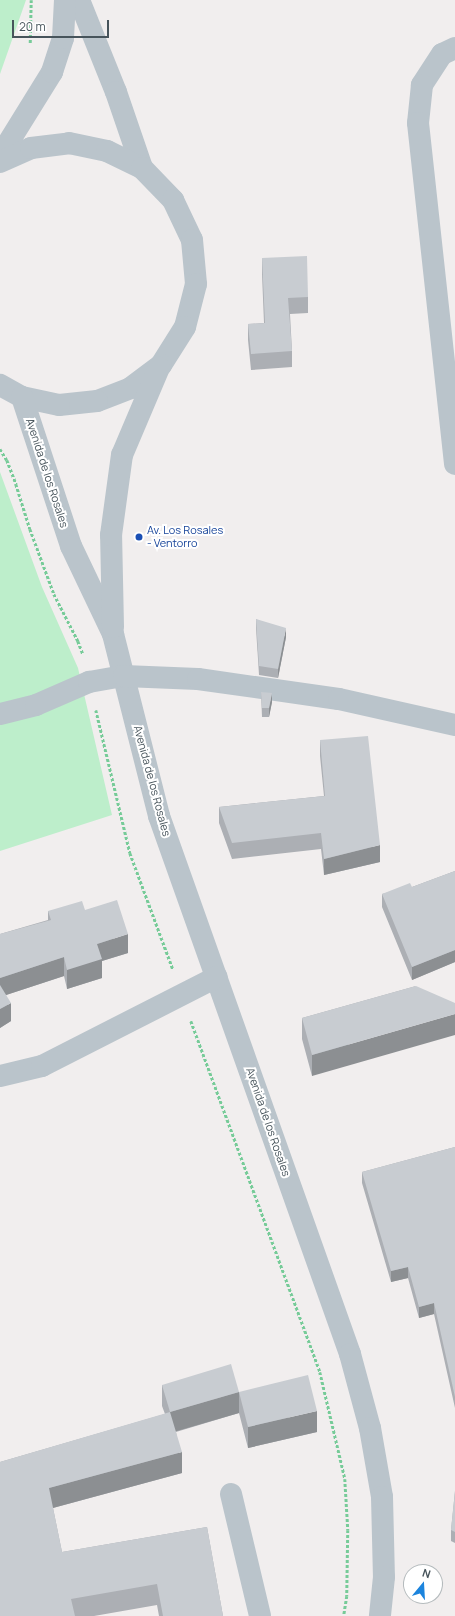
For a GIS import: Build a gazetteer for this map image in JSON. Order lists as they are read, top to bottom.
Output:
{
  "streets": {
    "street": ["Avenida de los Rosales"]
  },
  "places": ["Av. Los Rosales - Ventorro"],
  "scale_bar": "20 m",
  "north": "top"
}
